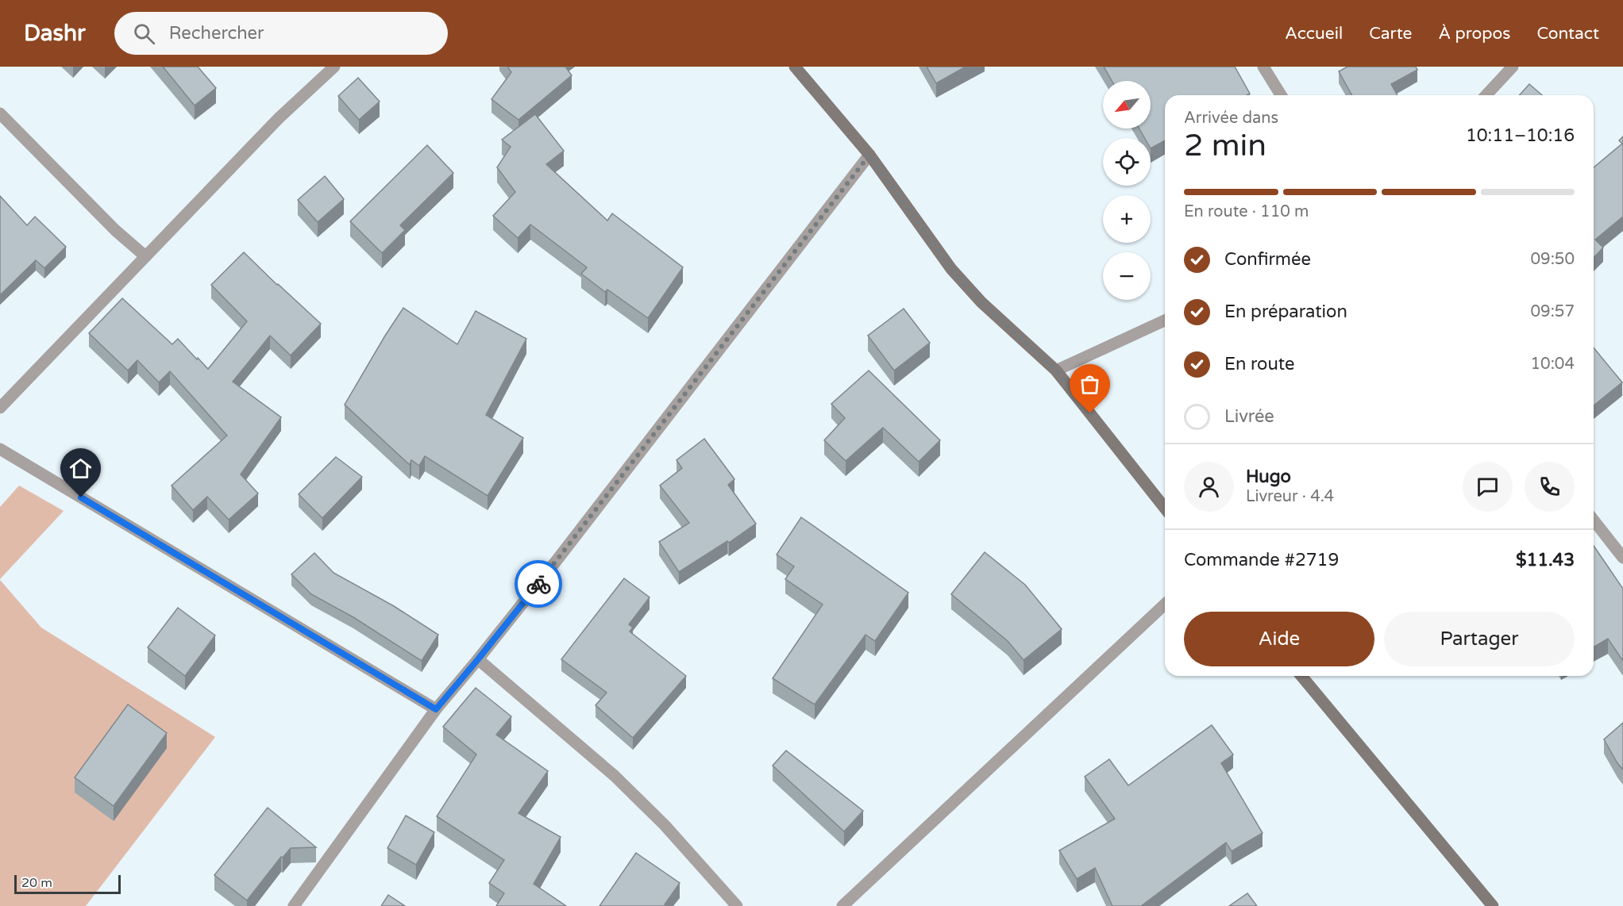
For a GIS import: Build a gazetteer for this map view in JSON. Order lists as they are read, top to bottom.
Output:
{
  "scale_bar": "20 m",
  "north": "bottom left",
  "page": {
    "header": "Dashr",
    "search": "Rechercher",
    "nav": [
      "Accueil",
      "Carte",
      "À propos",
      "Contact"
    ],
    "map_buttons": ["+", "−"],
    "heading": ["2 min", "Arrivée dans", "10:11–10:16"],
    "panel": [
      "Hugo",
      "Livreur · 4.4",
      "Commande #2719",
      "$11.43"
    ],
    "bar": "En route · 110 m",
    "list": [
      ["Confirmée", "09:50"],
      ["En préparation", "09:57"],
      ["En route", "10:04"],
      "Livrée"
    ],
    "buttons": ["Aide", "Partager"],
    "scale": "20 m"
  }
}
